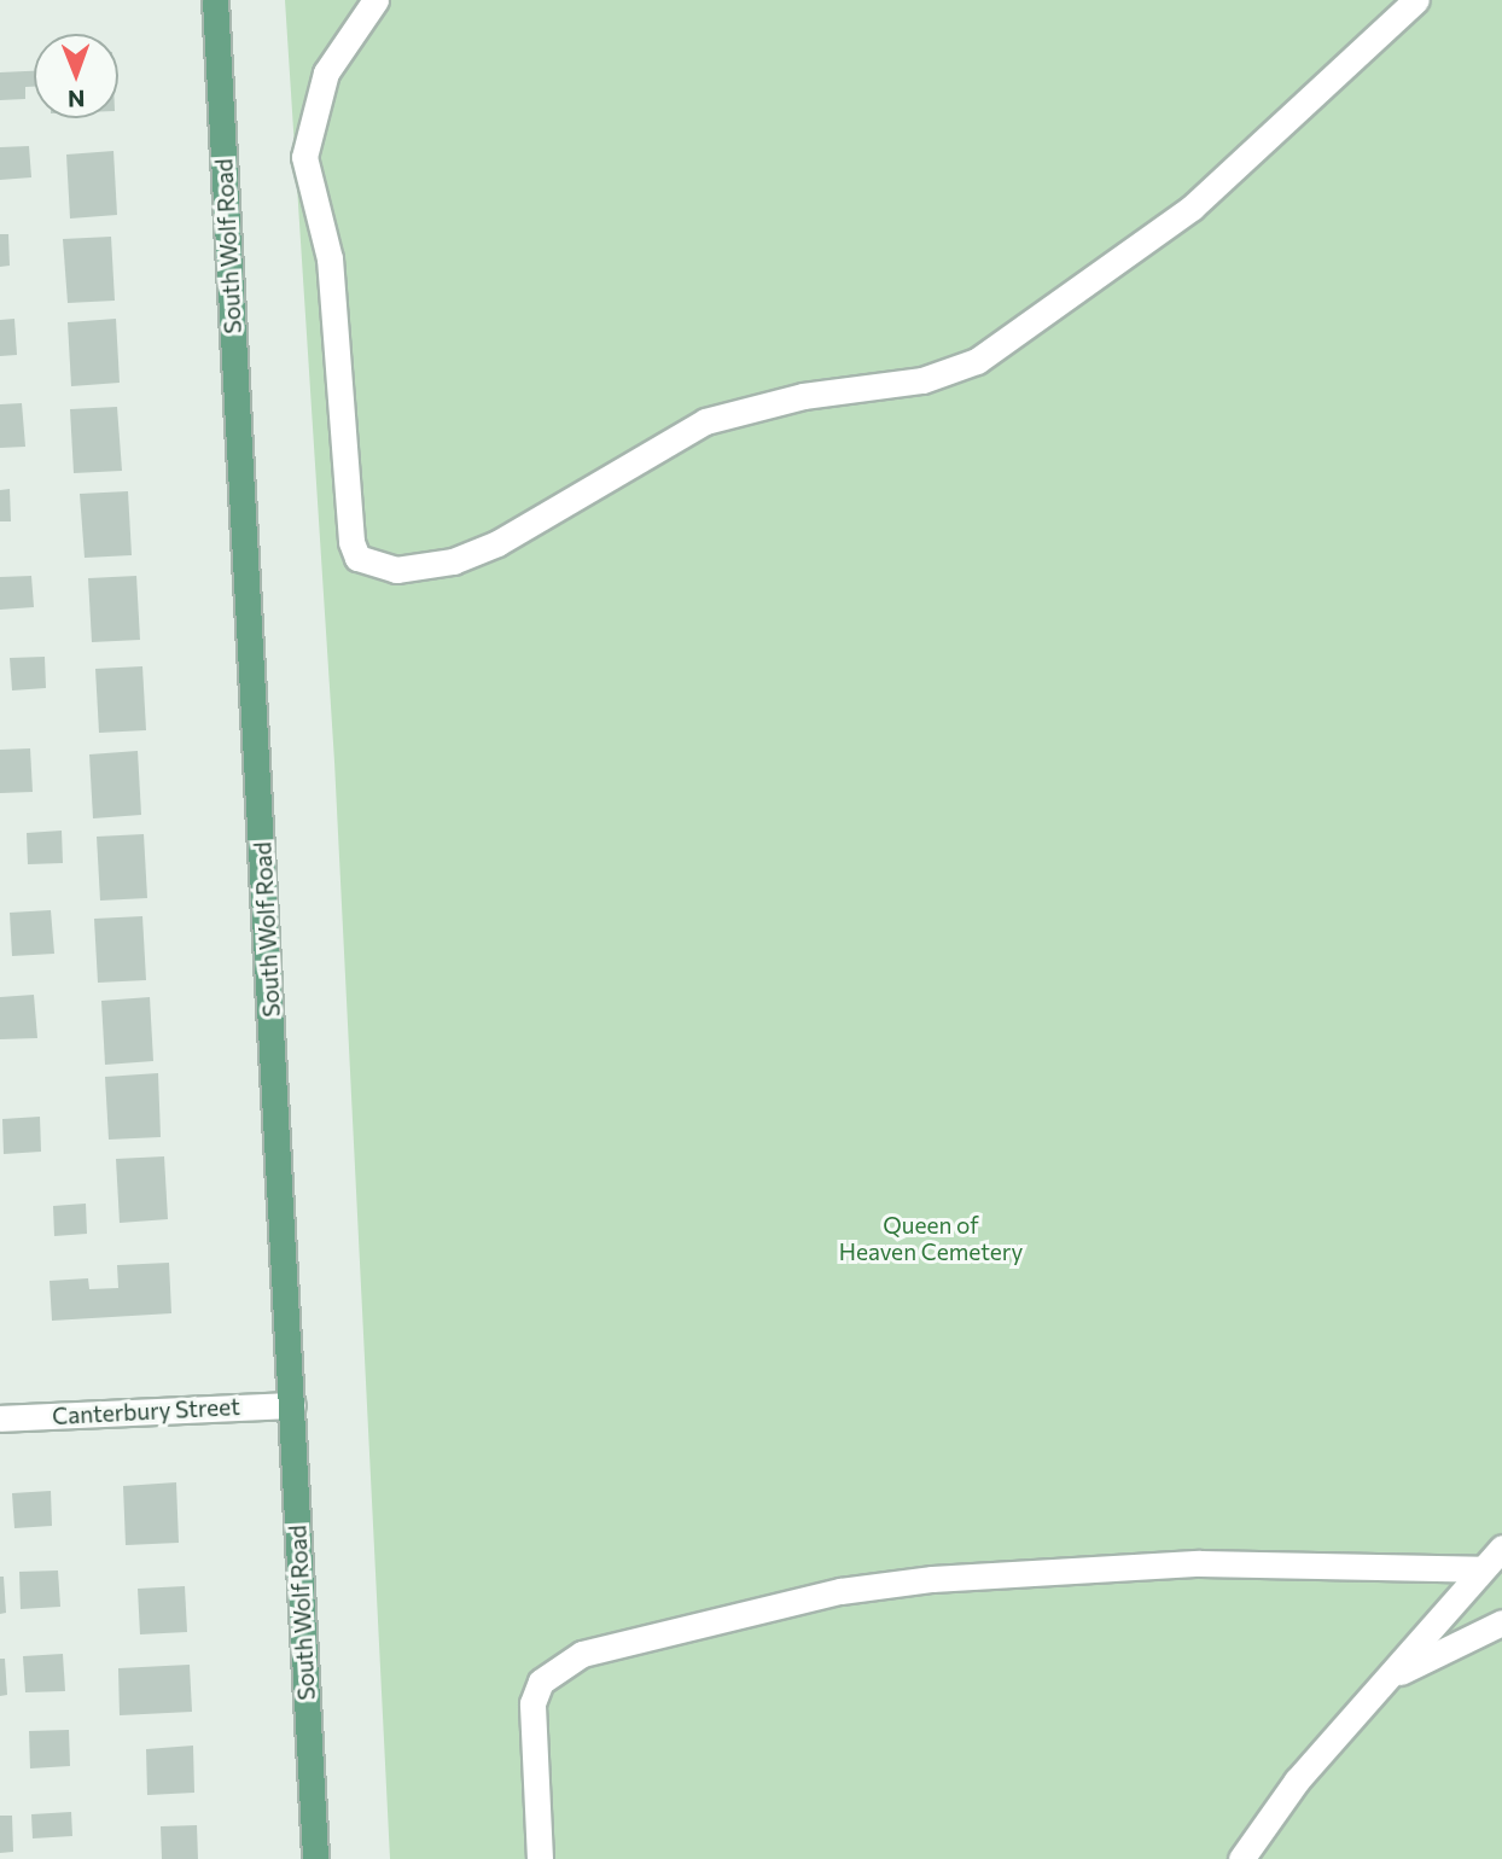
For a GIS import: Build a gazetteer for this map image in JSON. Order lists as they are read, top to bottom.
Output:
{
  "streets": {
    "main road": ["South Wolf Road"],
    "street": ["Canterbury Street"]
  },
  "crossings": [
    ["South Wolf Road", "Canterbury Street"]
  ],
  "parks": ["Queen of Heaven Cemetery"],
  "north": "bottom"
}
